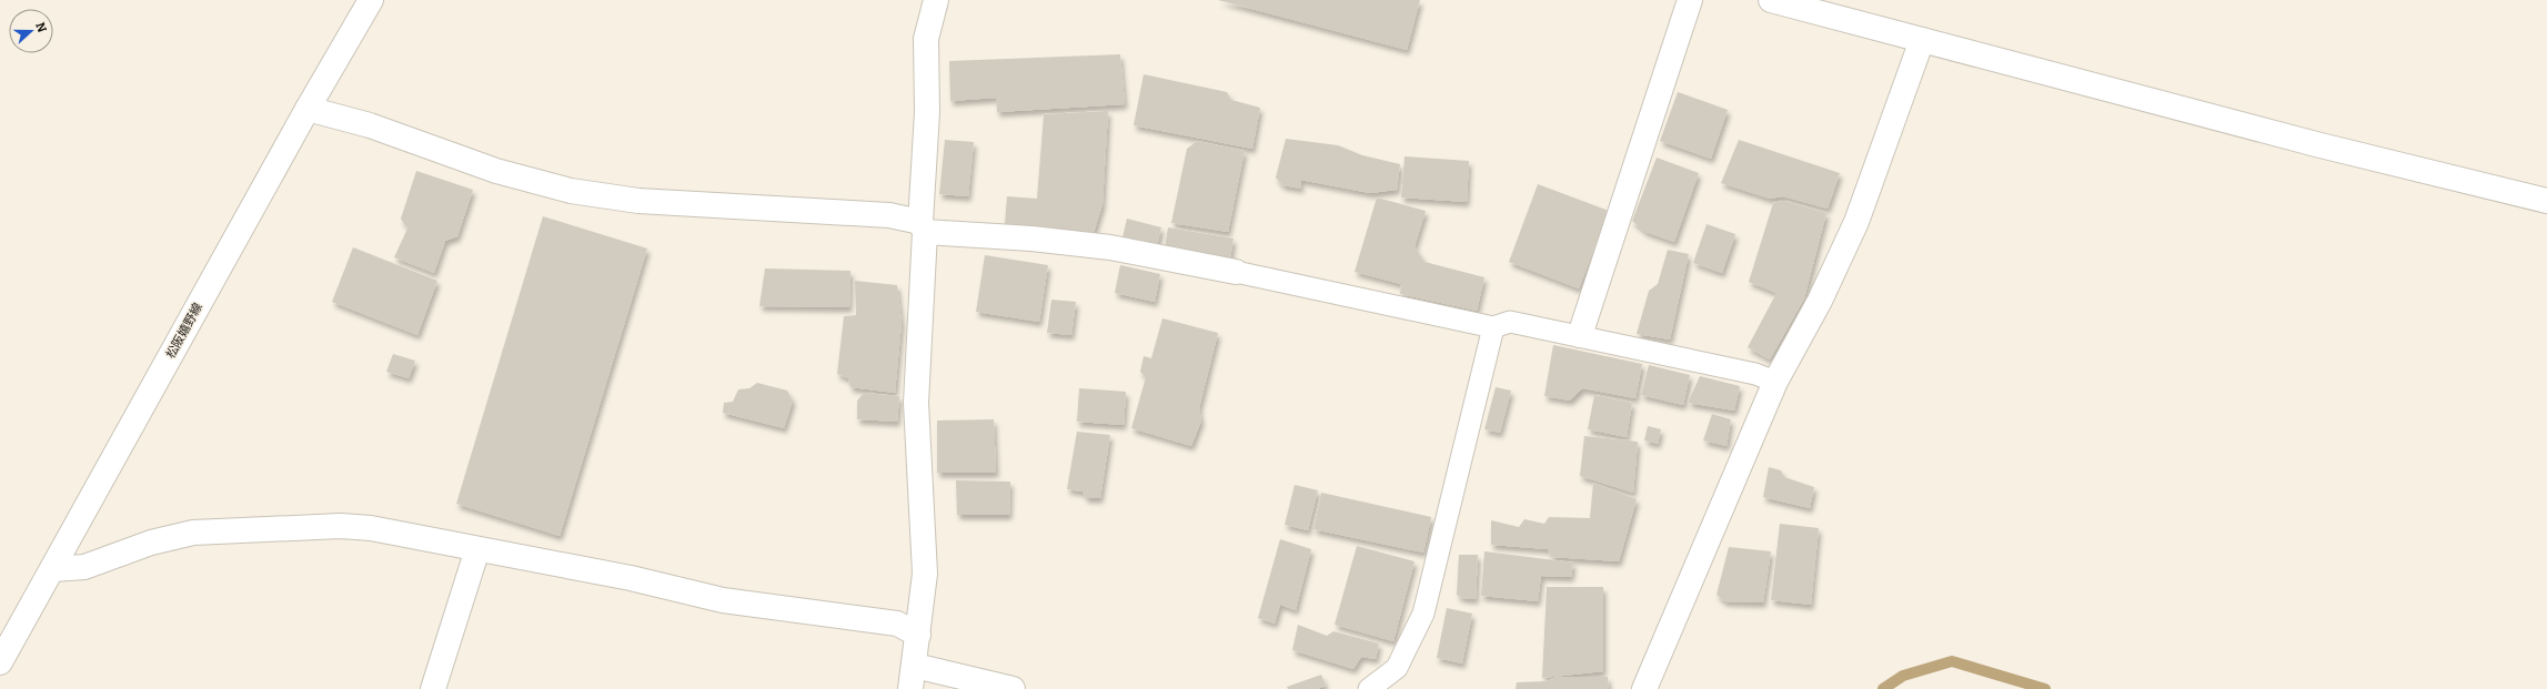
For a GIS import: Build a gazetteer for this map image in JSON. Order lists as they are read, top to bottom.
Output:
{
  "streets": {
    "street": ["松阪嬉野線"]
  },
  "north": "right"
}
